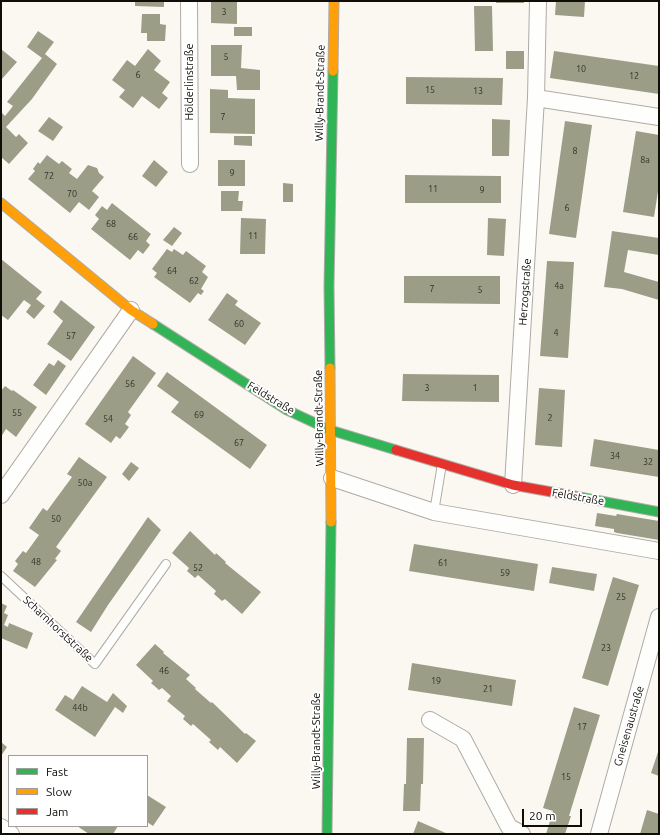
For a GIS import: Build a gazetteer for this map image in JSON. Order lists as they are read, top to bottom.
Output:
{
  "streets": {
    "main road": ["Willy-Brandt-Straße", "Feldstraße"],
    "street": ["Hölderlinstraße", "Herzogstraße", "Gneisenaustraße"],
    "lane": ["Scharnhorststraße"]
  },
  "crossings": [
    ["Willy-Brandt-Straße", "Feldstraße"],
    ["Herzogstraße", "Feldstraße"]
  ],
  "house_numbers": [
    "3",
    "5",
    "10",
    "6",
    "12",
    "15",
    "13",
    "7",
    "8",
    "8a",
    "9",
    "72",
    "11",
    "9",
    "70",
    "6",
    "68",
    "11",
    "66",
    "64",
    "62",
    "4a",
    "7",
    "5",
    "60",
    "4",
    "57",
    "56",
    "3",
    "1",
    "55",
    "69",
    "2",
    "54",
    "67",
    "34",
    "32",
    "50a",
    "50",
    "48",
    "61",
    "52",
    "59",
    "25",
    "23",
    "46",
    "19",
    "21",
    "44b",
    "17",
    "15"
  ],
  "legend": ["Fast", "Slow", "Jam"],
  "scale_bar": "20 m"
}
